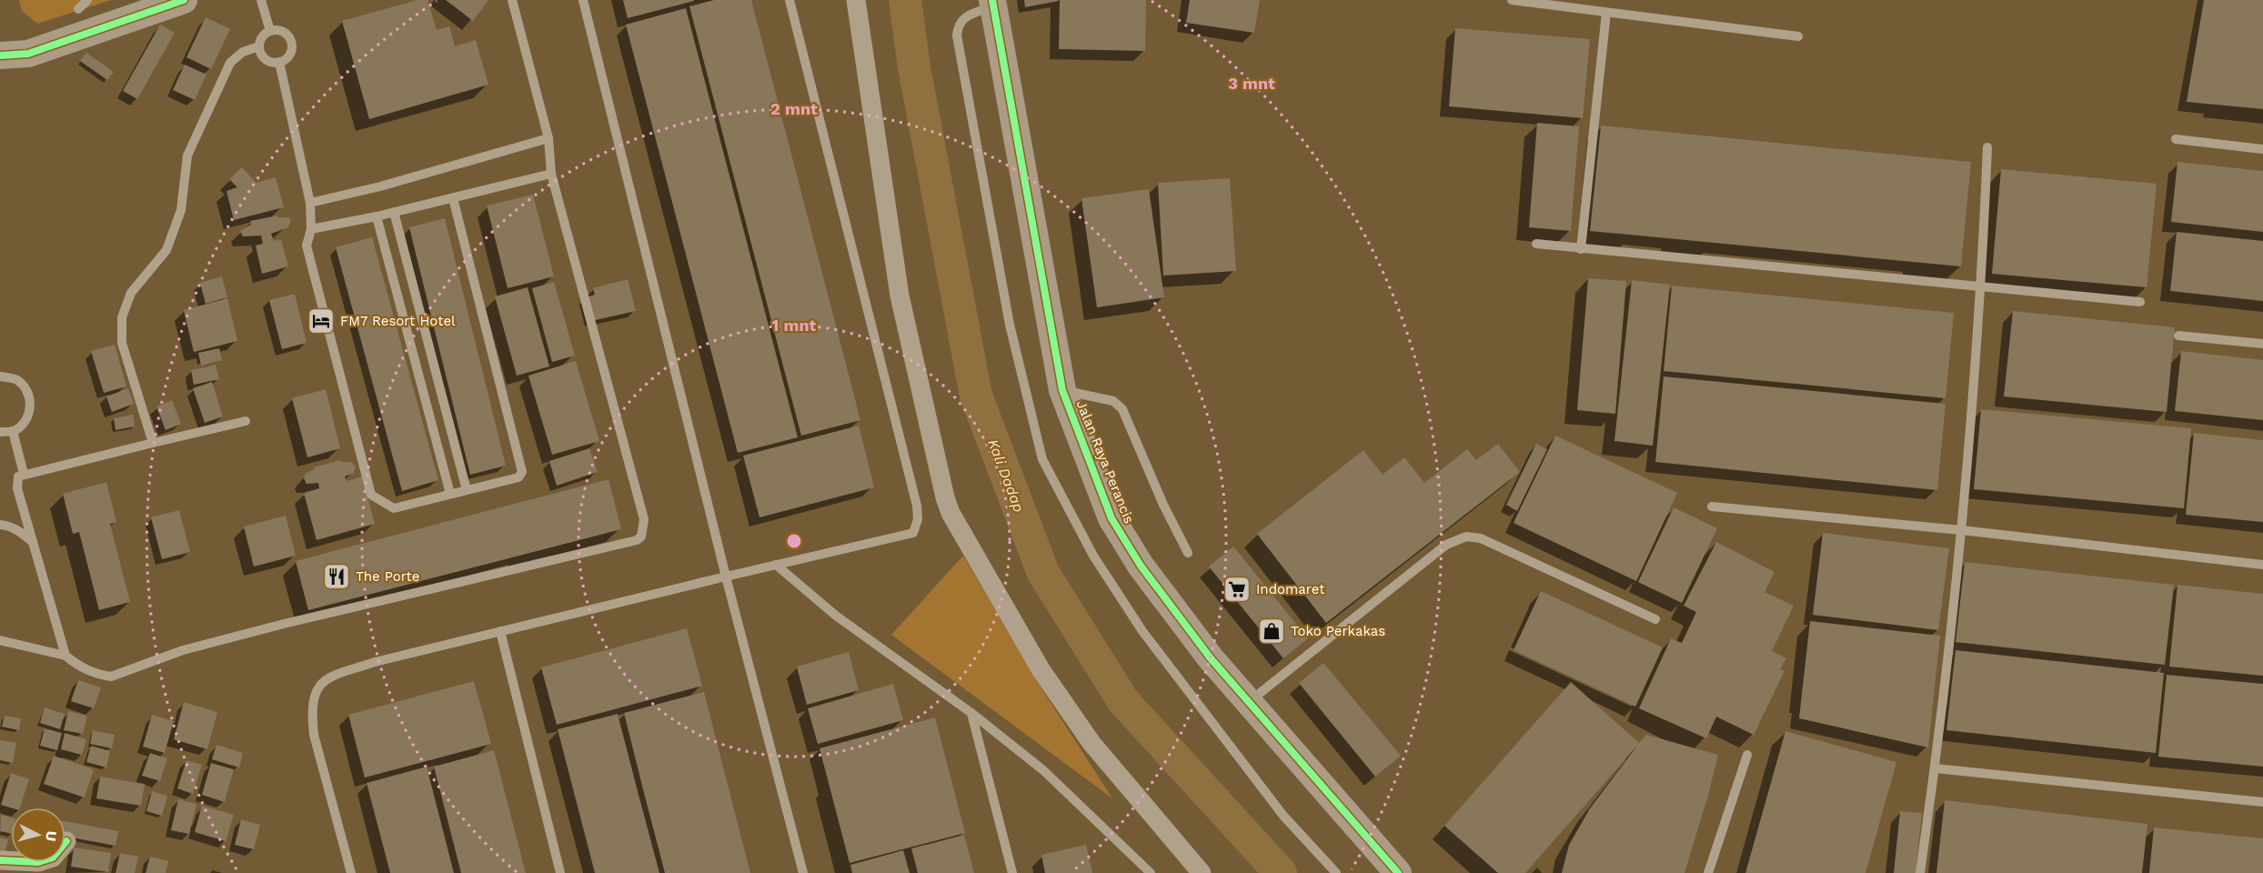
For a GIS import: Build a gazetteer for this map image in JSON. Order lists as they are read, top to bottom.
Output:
{
  "streets": {
    "street": ["Jalan Raya Perancis"]
  },
  "water": ["Kali Dadap"],
  "places": {
    "hotel": ["FM7 Resort Hotel"],
    "restaurant": ["The Porte"],
    "supermarket": ["Indomaret"],
    "shop": ["Toko Perkakas"]
  },
  "north": "right",
  "rings": ["3 mnt", "2 mnt", "1 mnt"]
}
